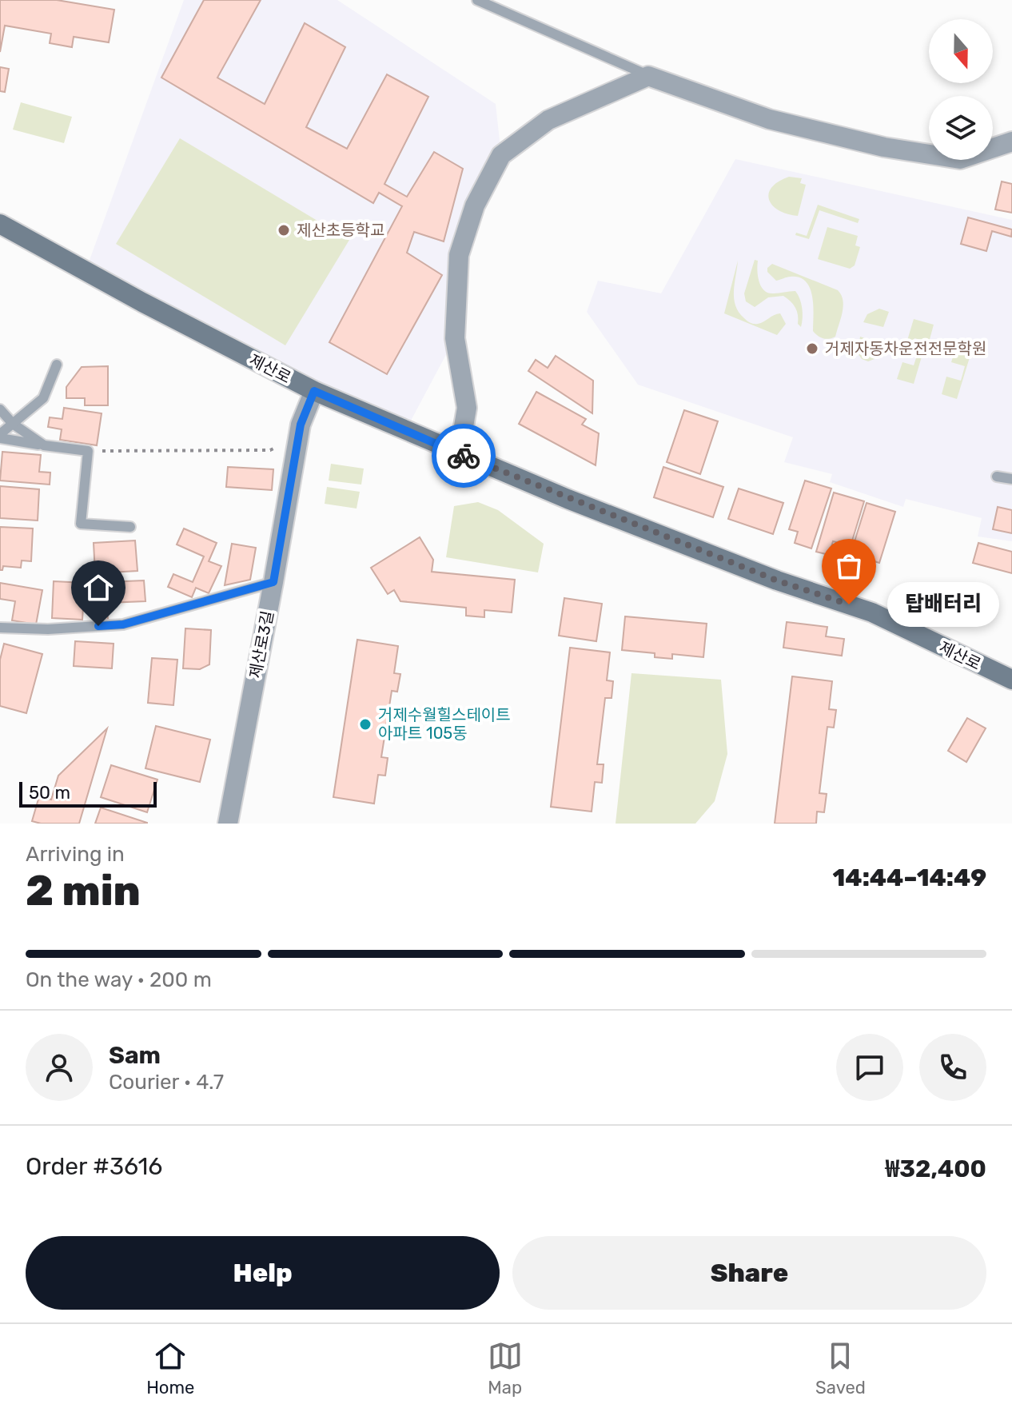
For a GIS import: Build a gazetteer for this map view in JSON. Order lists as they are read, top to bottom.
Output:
{
  "streets": {
    "street": ["제산로", "제산로3길"]
  },
  "crossings": [
    ["제산로", "제산로3길"]
  ],
  "places": [
    "제산초등학교",
    "거제자동차운전전문학원",
    "탑배터리",
    "거제수월힐스테이트 아파트 105동"
  ],
  "scale_bar": "50 m",
  "north": "bottom",
  "page": {
    "bubble": "탑배터리",
    "scale": "50 m",
    "heading": ["2 min", "Arriving in", "14:44–14:49"],
    "panel": [
      "Sam",
      "Courier · 4.7",
      "Order #3616",
      "₩32,400"
    ],
    "bar": "On the way · 200 m",
    "buttons": ["Help", "Share"],
    "tabs": ["Home", "Map", "Saved"]
  }
}
